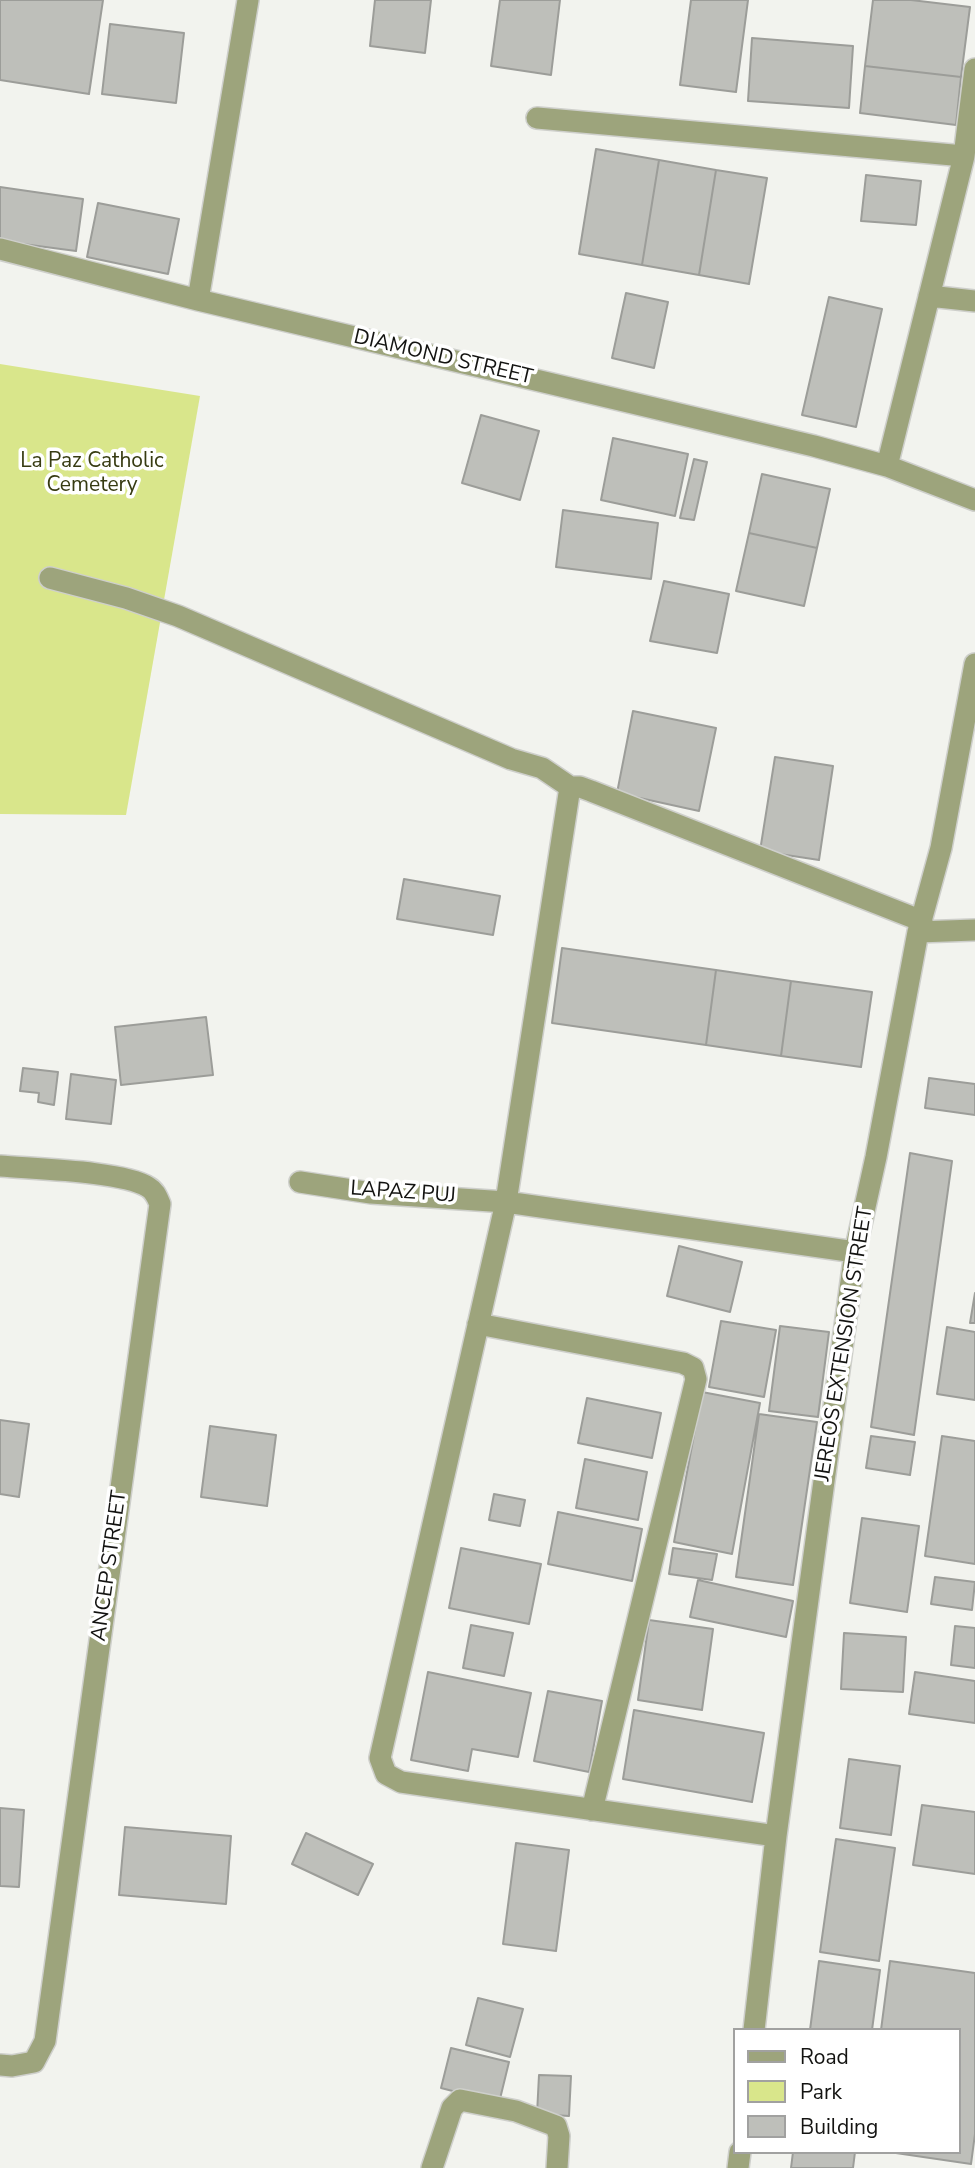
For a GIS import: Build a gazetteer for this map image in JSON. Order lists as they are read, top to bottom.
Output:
{
  "streets": {
    "street": [
      "DIAMOND STREET",
      "LAPAZ PUJ",
      "JEREOS EXTENSION STREET",
      "ANCEP STREET"
    ]
  },
  "crossings": [
    ["LAPAZ PUJ", "JEREOS EXTENSION STREET"]
  ],
  "parks": ["La Paz Catholic Cemetery"],
  "legend": ["Road", "Park", "Building"]
}
